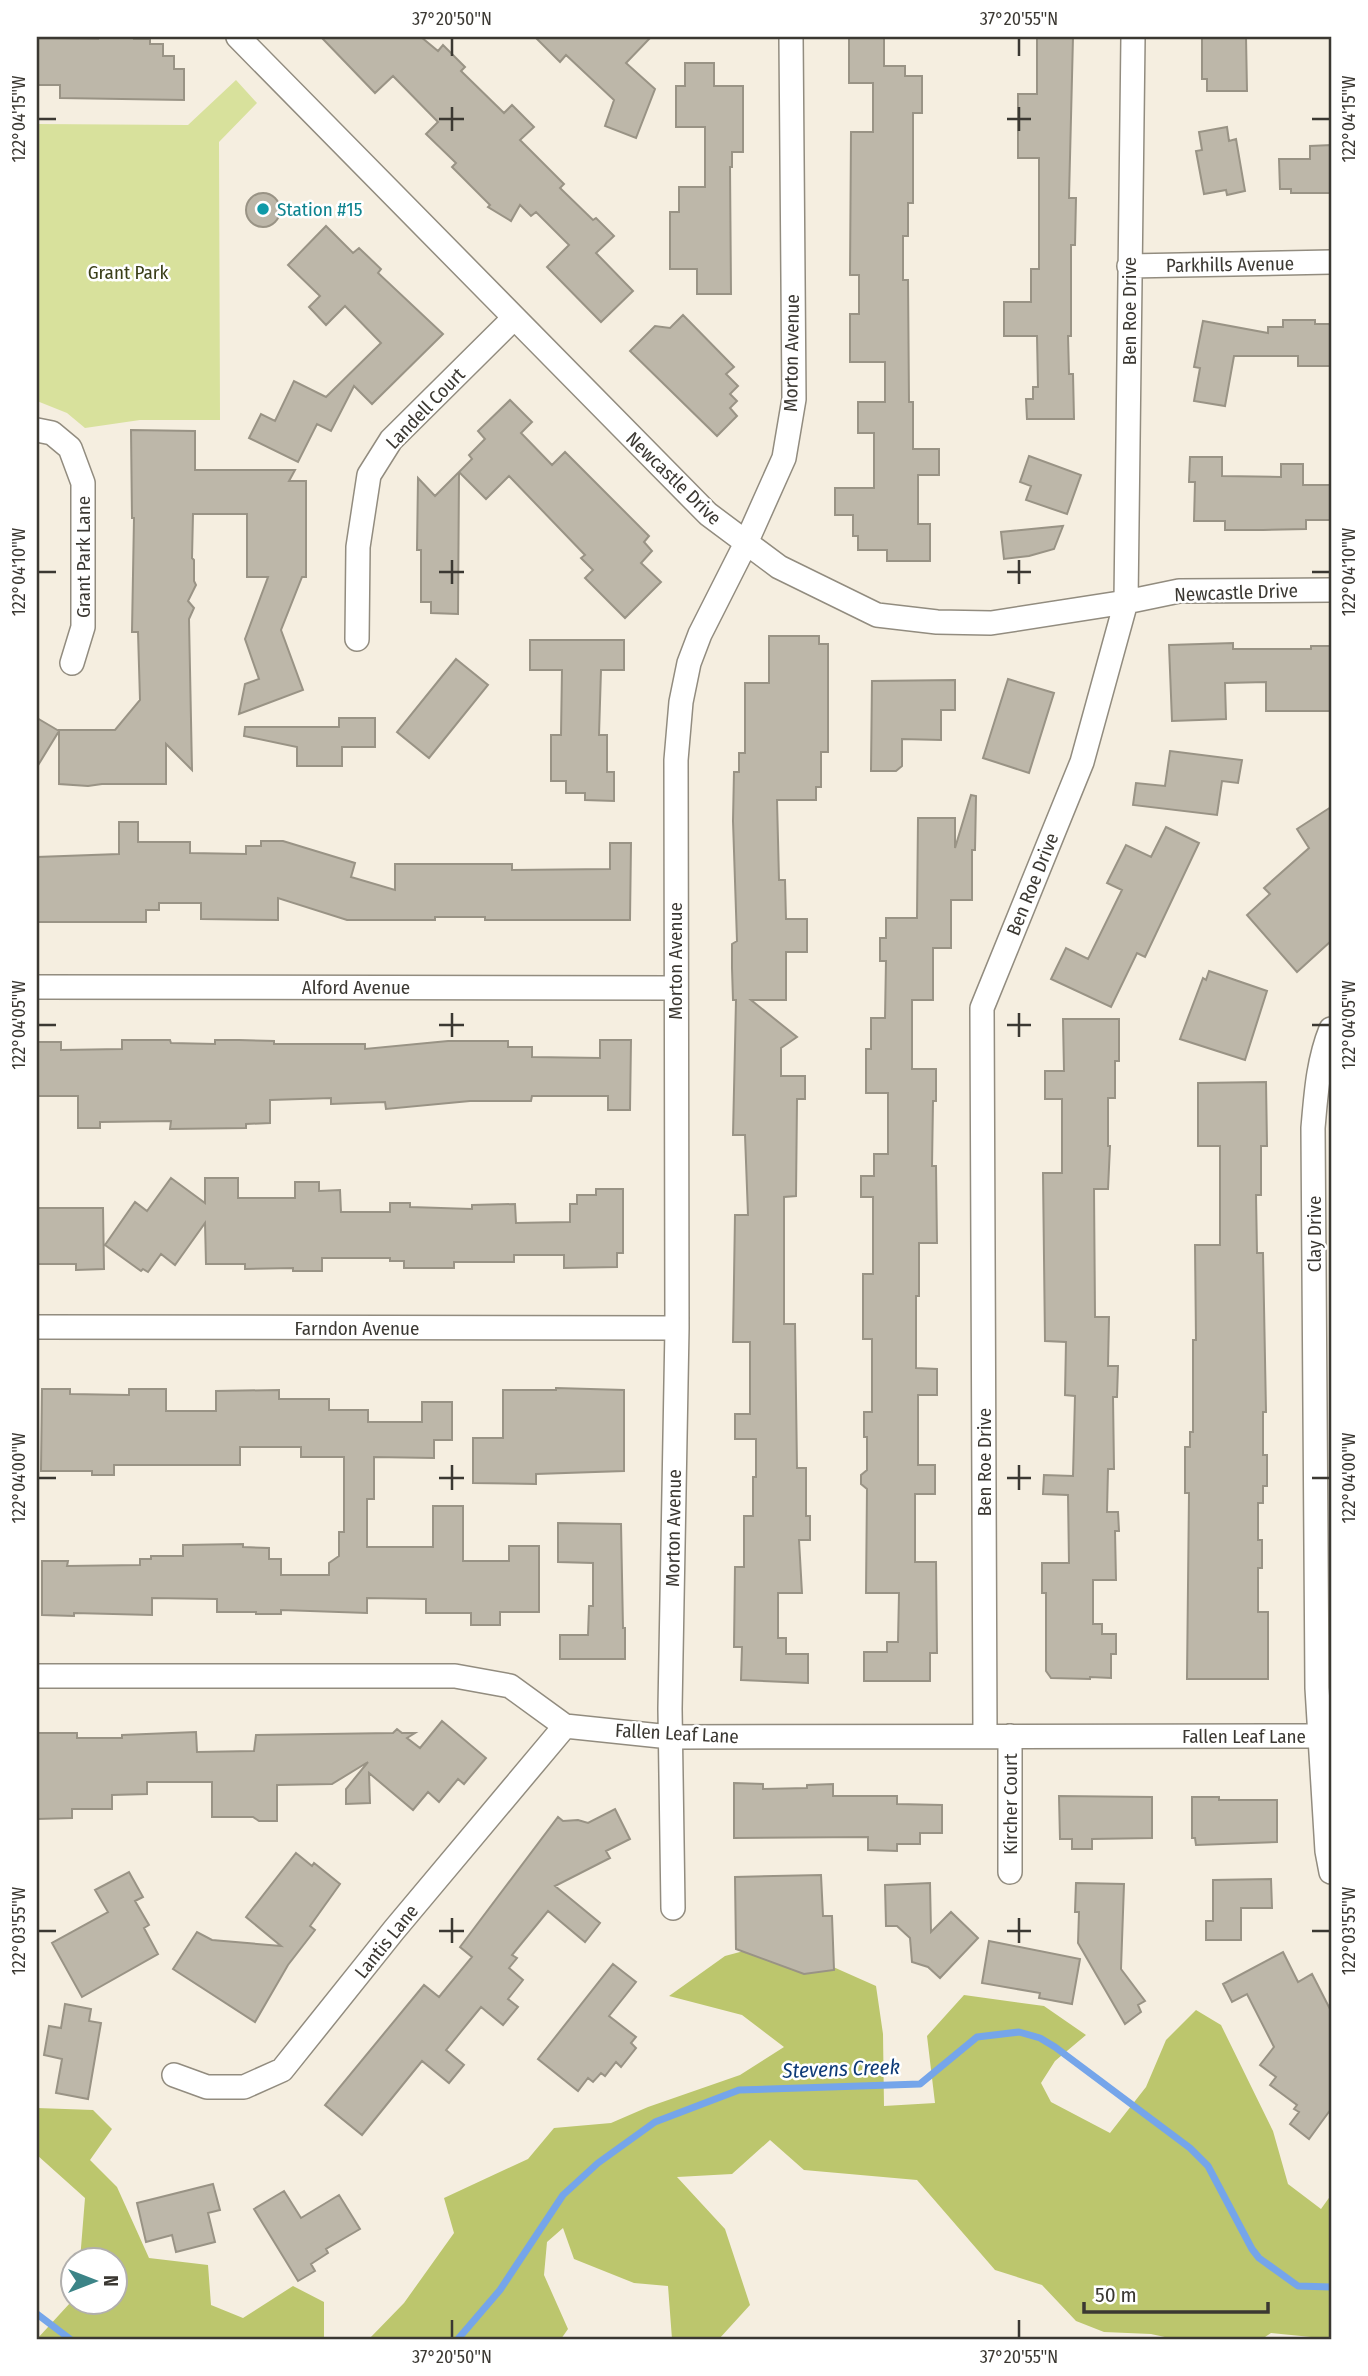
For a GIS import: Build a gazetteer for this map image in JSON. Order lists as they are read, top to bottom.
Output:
{
  "streets": {
    "street": [
      "Parkhills Avenue",
      "Ben Roe Drive",
      "Morton Avenue",
      "Landell Court",
      "Newcastle Drive",
      "Grant Park Lane",
      "Alford Avenue",
      "Clay Drive",
      "Farndon Avenue",
      "Fallen Leaf Lane",
      "Kircher Court",
      "Lantis Lane"
    ]
  },
  "crossings": [
    ["Parkhills Avenue", "Ben Roe Drive"],
    ["Ben Roe Drive", "Newcastle Drive"],
    ["Ben Roe Drive", "Fallen Leaf Lane"],
    ["Morton Avenue", "Newcastle Drive"],
    ["Morton Avenue", "Alford Avenue"],
    ["Morton Avenue", "Farndon Avenue"],
    ["Morton Avenue", "Fallen Leaf Lane"],
    ["Landell Court", "Newcastle Drive"],
    ["Clay Drive", "Fallen Leaf Lane"],
    ["Fallen Leaf Lane", "Kircher Court"],
    ["Fallen Leaf Lane", "Lantis Lane"]
  ],
  "water": ["Stevens Creek"],
  "parks": ["Grant Park"],
  "places": ["Station #15"],
  "scale_bar": "50 m",
  "north": "right",
  "coordinates": [
    "37°20'50\"N",
    "37°20'55\"N",
    "122°04'15\"W",
    "122°04'10\"W",
    "122°04'05\"W",
    "122°04'00\"W",
    "122°03'55\"W"
  ]
}
